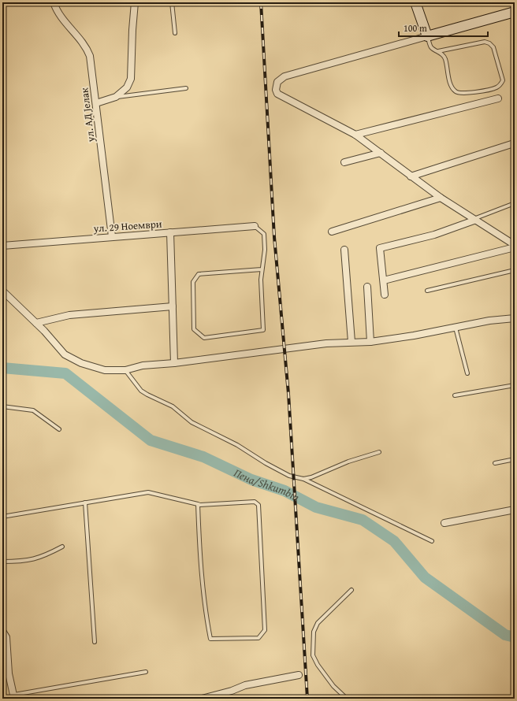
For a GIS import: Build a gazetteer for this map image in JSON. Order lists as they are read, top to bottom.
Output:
{
  "streets": {
    "street": ["ул. АД Јелак", "ул. 29 Ноември"]
  },
  "crossings": [
    ["ул. АД Јелак", "ул. 29 Ноември"]
  ],
  "water": ["Пена/Shkumbin"],
  "scale_bar": "100 m"
}
